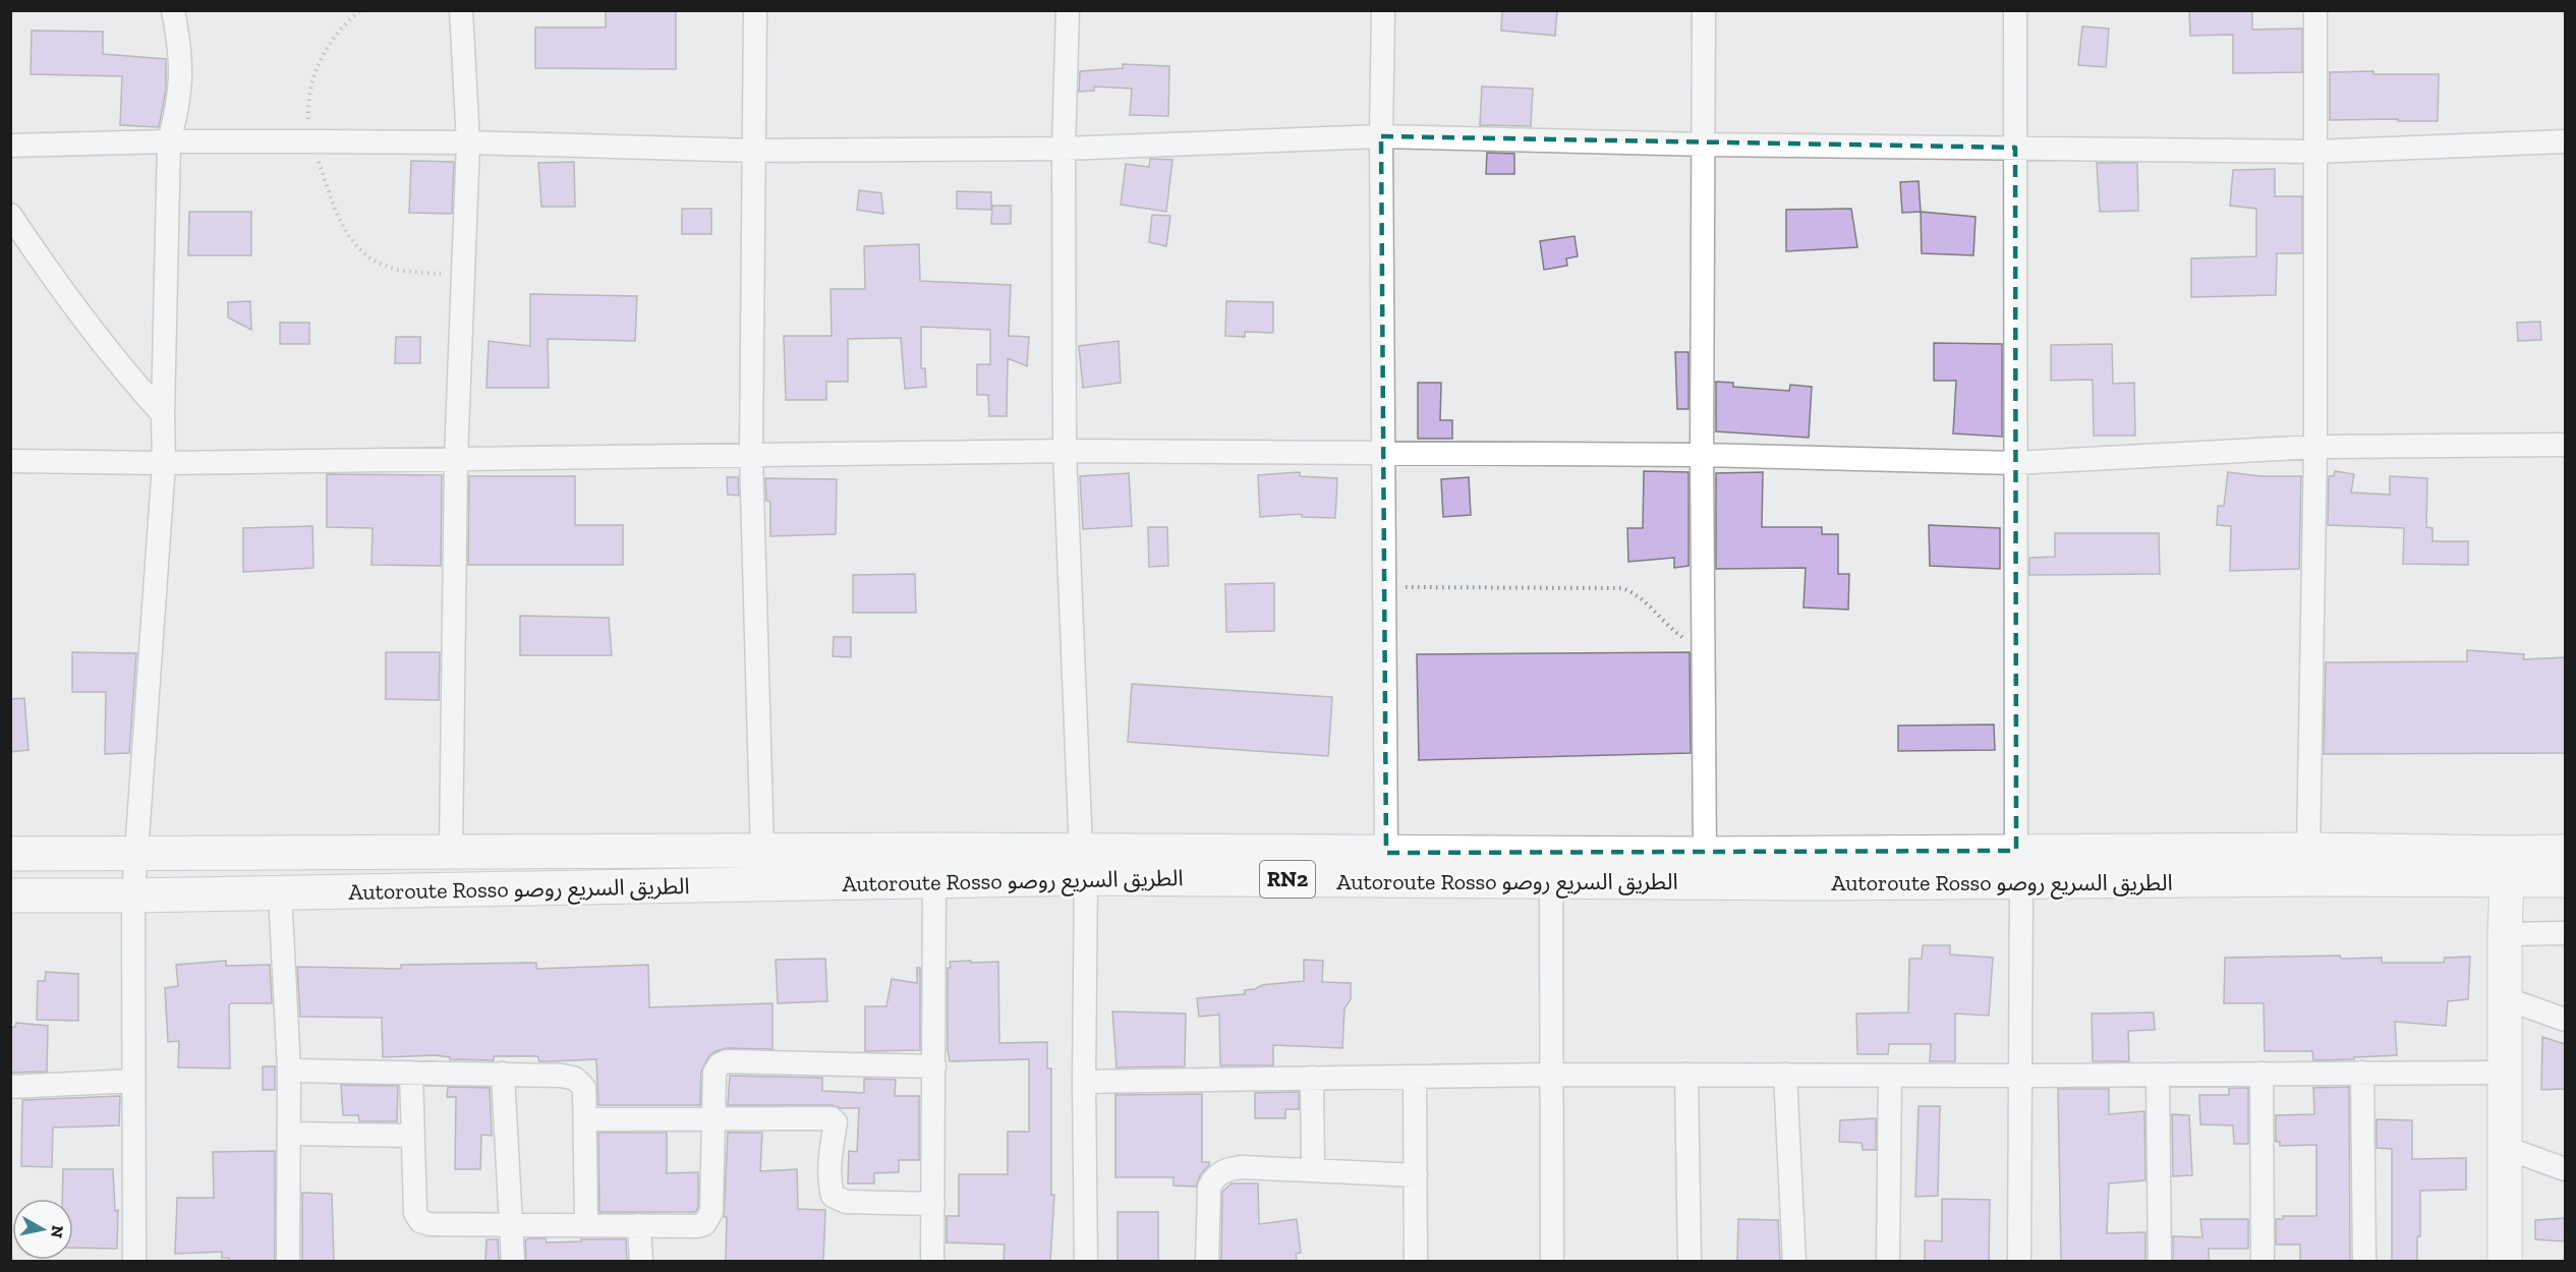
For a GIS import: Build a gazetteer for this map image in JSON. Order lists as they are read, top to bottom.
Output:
{
  "streets": {
    "main road": ["RN2", "Autoroute Rosso الطريق السريع روصو"]
  },
  "north": "right"
}
